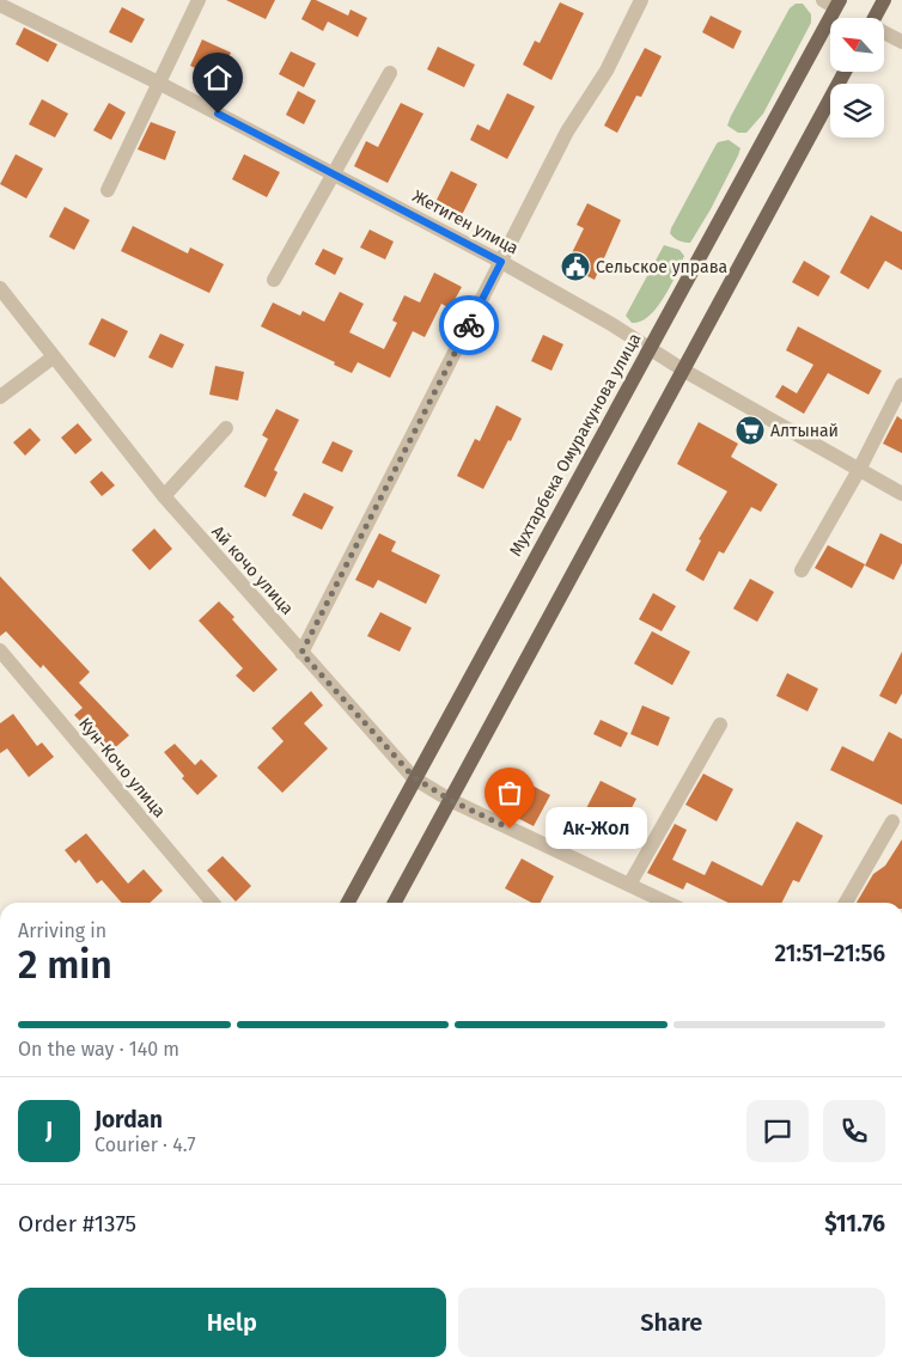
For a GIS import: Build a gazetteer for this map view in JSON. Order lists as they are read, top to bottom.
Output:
{
  "streets": {
    "main road": ["Мухтарбека Омуракунова улица"],
    "street": ["Жетиген улица", "Ай кочо улица", "Кун-Кочо улица"]
  },
  "crossings": [
    ["Жетиген улица", "Мухтарбека Омуракунова улица"],
    ["Мухтарбека Омуракунова улица", "Ай кочо улица"]
  ],
  "places": {
    "public building": ["Сельское управа"],
    "supermarket": ["Алтынай"],
    "other": ["Ак-Жол"]
  },
  "north": "top left",
  "page": {
    "bubble": "Ак-Жол",
    "heading": ["2 min", "Arriving in", "21:51–21:56"],
    "panel": [
      "Jordan",
      "Courier · 4.7",
      "Order #1375",
      "$11.76"
    ],
    "bar": "On the way · 140 m",
    "round": "J",
    "buttons": ["Help", "Share"]
  }
}
